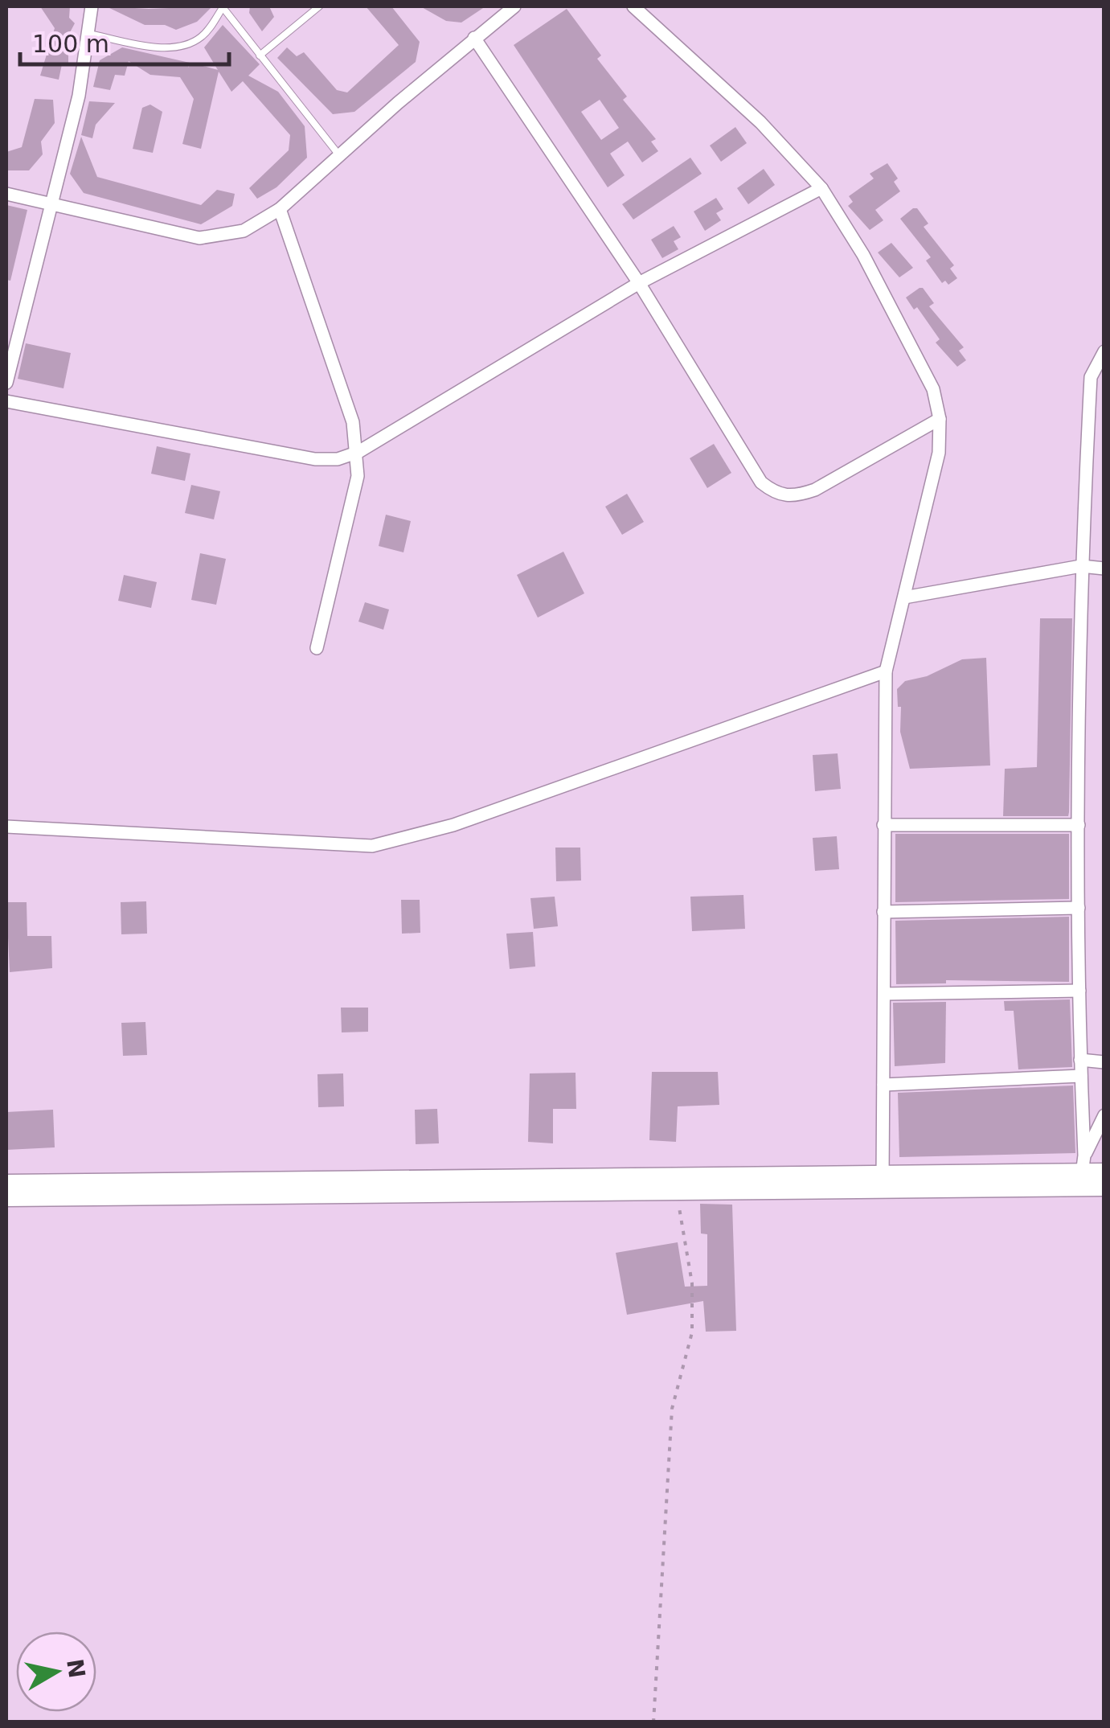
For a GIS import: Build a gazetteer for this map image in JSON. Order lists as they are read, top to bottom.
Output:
{
  "scale_bar": "100 m",
  "north": "right"
}
